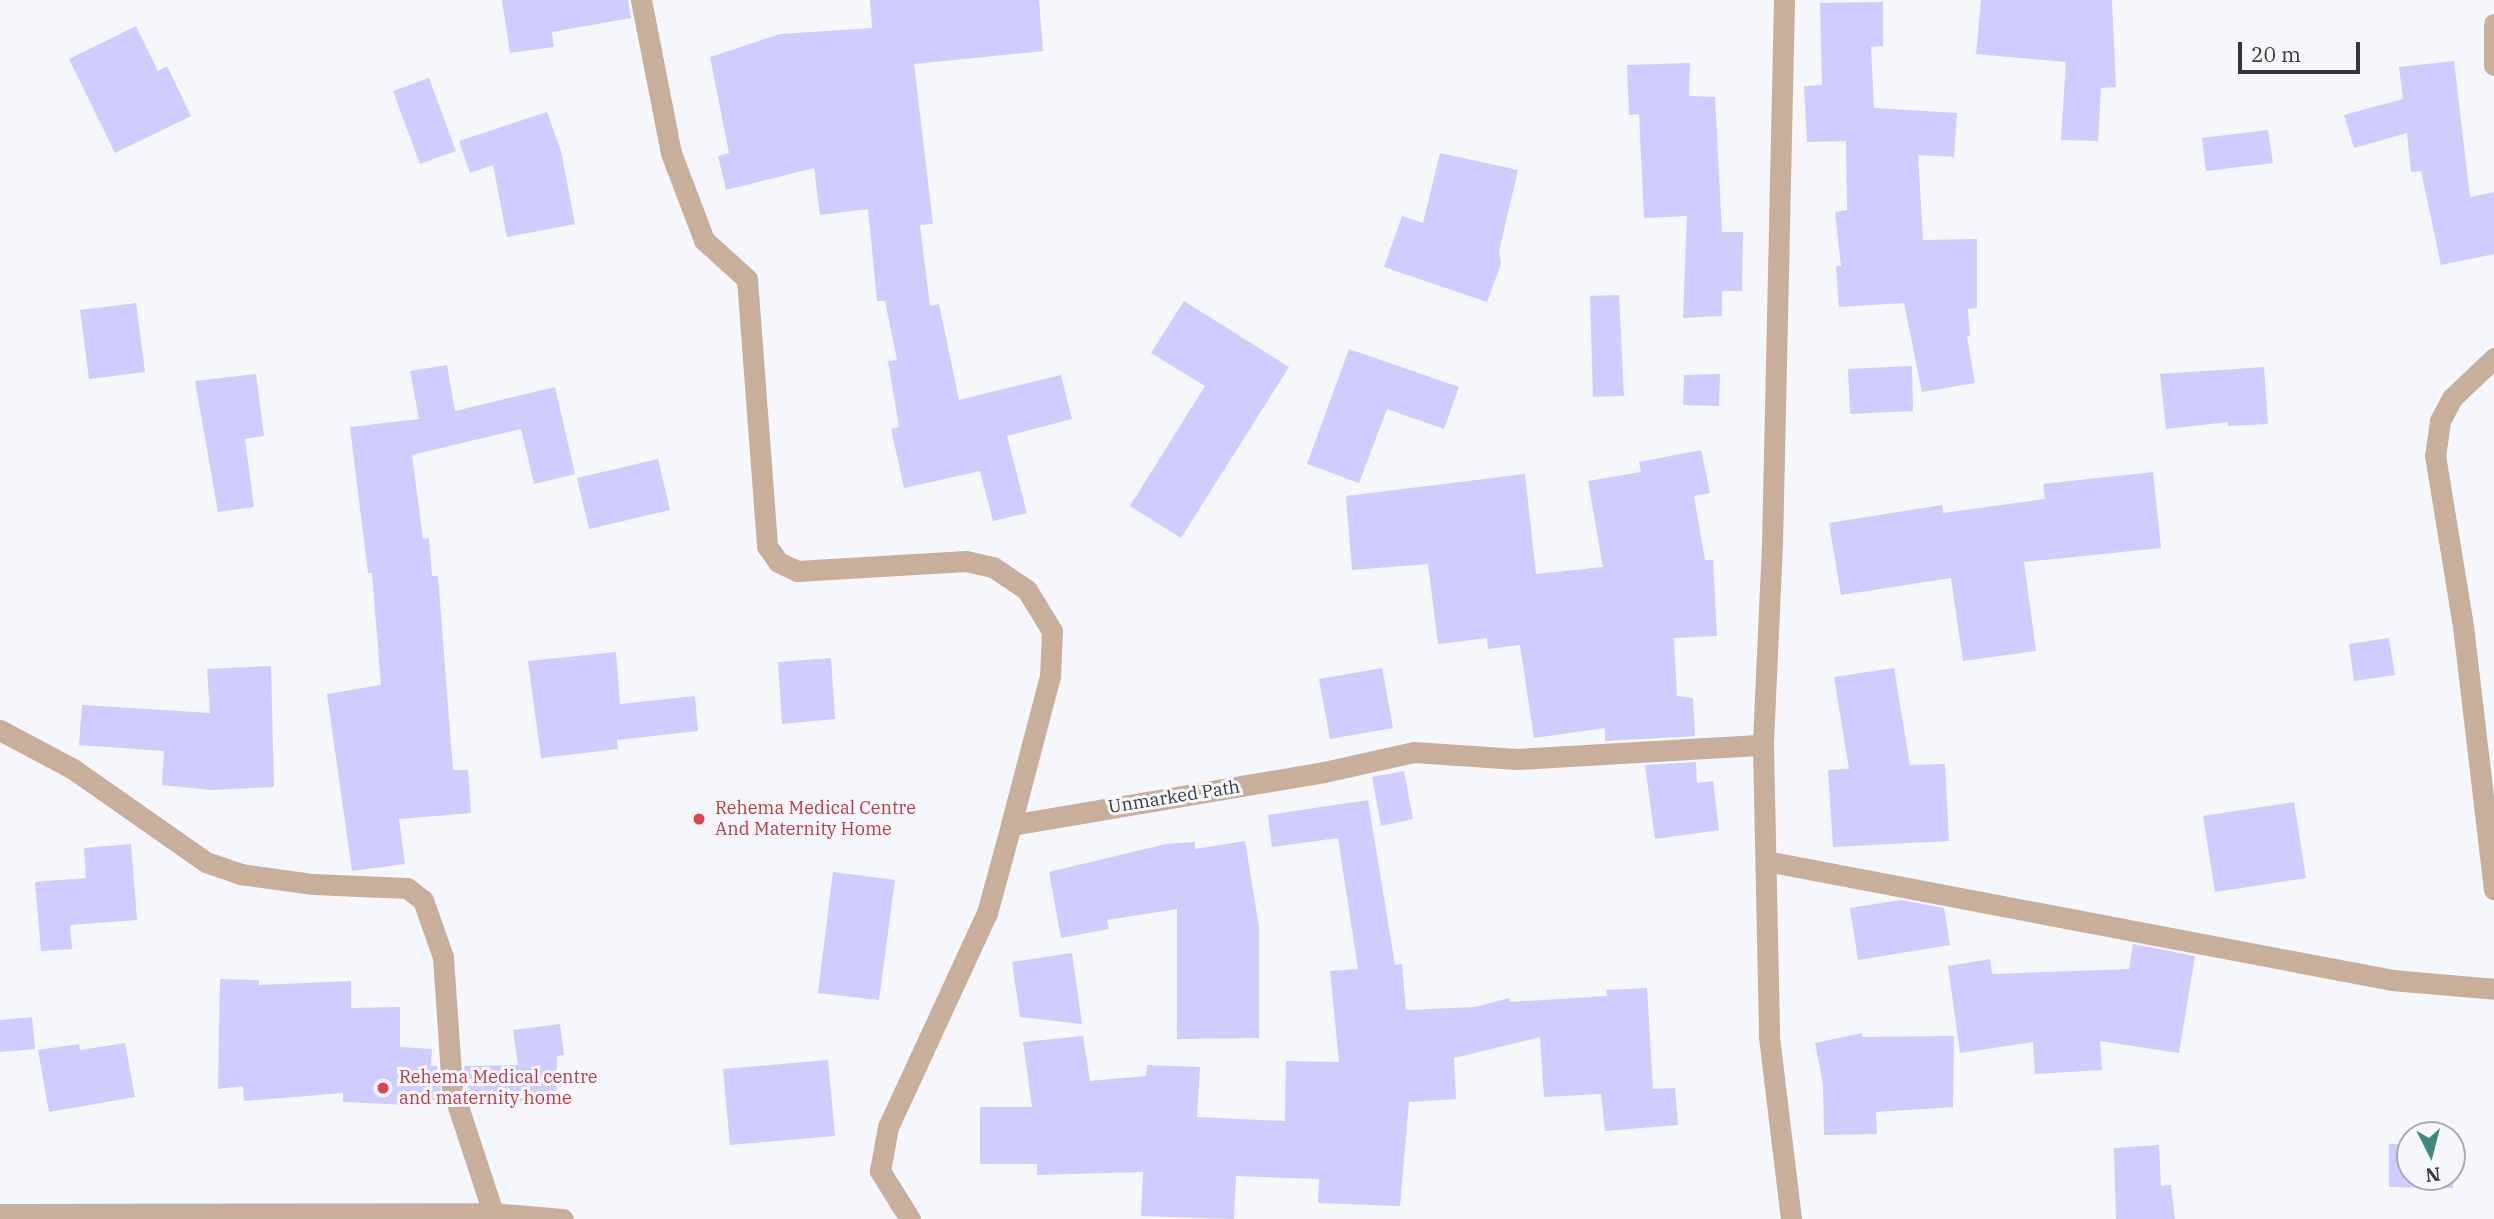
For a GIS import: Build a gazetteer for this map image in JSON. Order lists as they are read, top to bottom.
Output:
{
  "streets": {
    "street": ["Unmarked Path"]
  },
  "places": ["Rehema Medical Centre And Maternity Home", "Rehema Medical centre and maternity home"],
  "scale_bar": "20 m",
  "north": "bottom"
}
